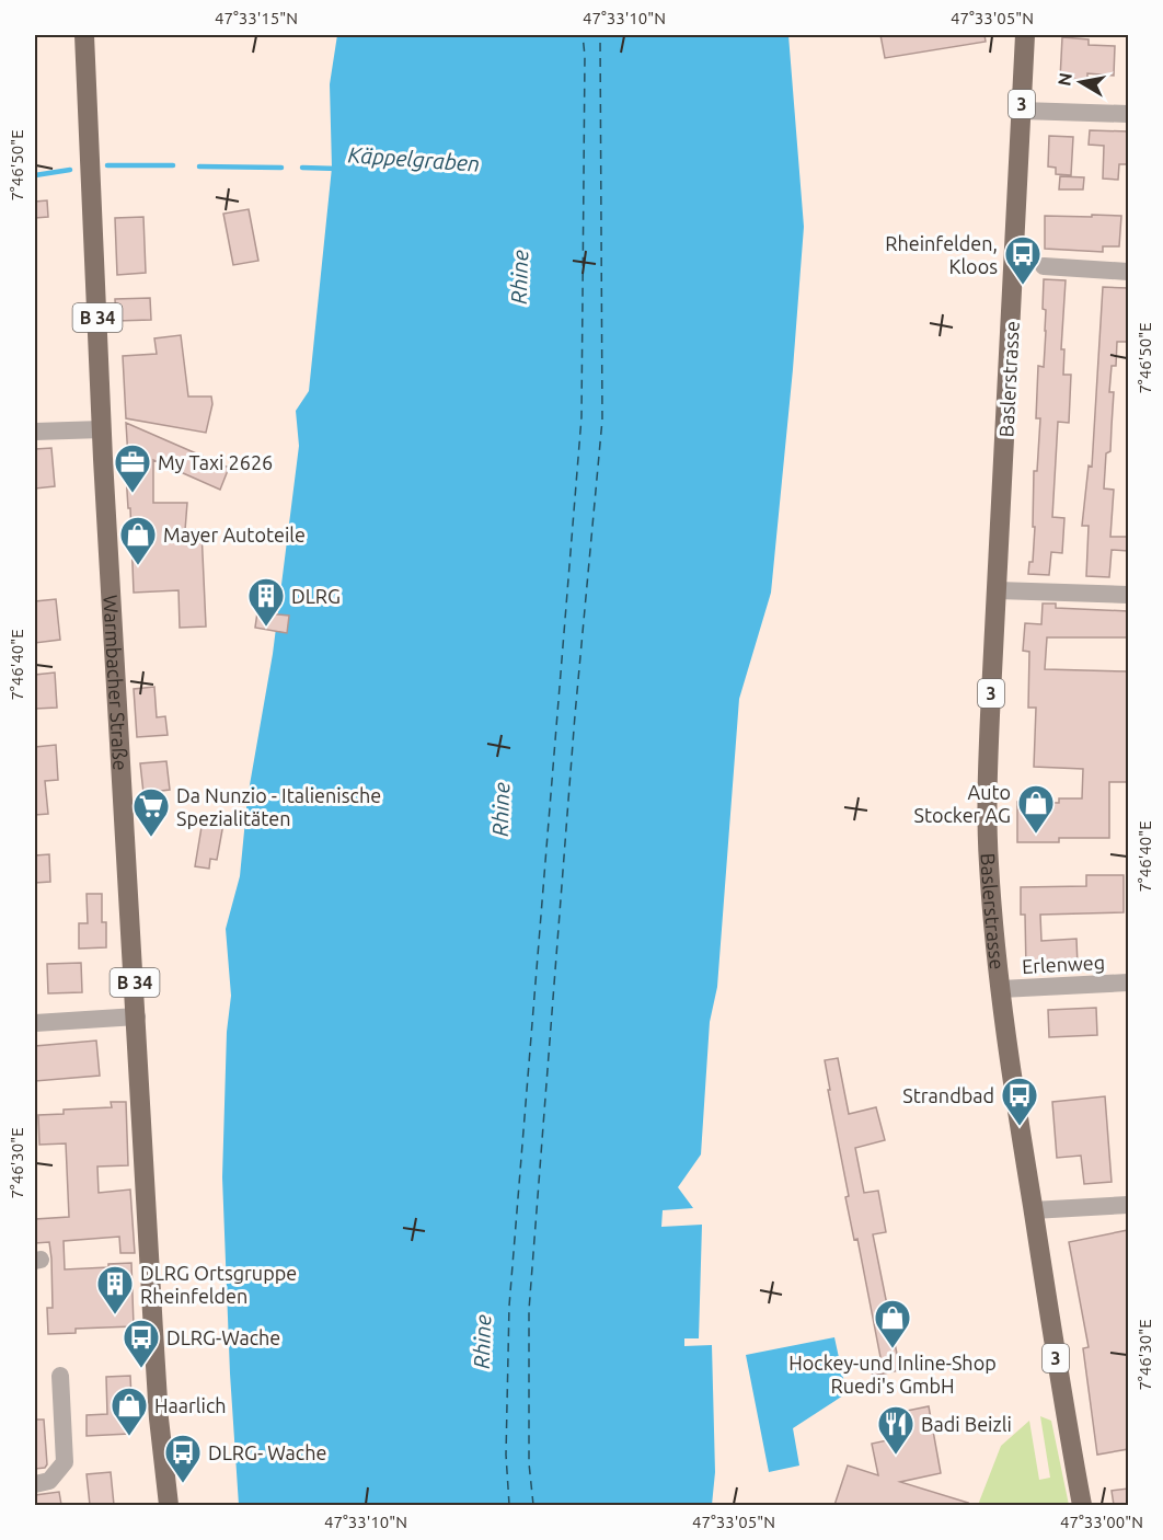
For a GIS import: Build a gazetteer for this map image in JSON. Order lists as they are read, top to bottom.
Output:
{
  "streets": {
    "main road": [
      "3",
      "B 34",
      "Baslerstrasse",
      "Warmbacher Straße"
    ],
    "street": ["Erlenweg"]
  },
  "crossings": [
    ["Baslerstrasse", "Erlenweg"]
  ],
  "water": ["Käppelgraben", "Rhine"],
  "places": {
    "bus stop": [
      "Rheinfelden, Kloos",
      "Strandbad",
      "DLRG-Wache",
      "DLRG- Wache"
    ],
    "office": ["My Taxi 2626"],
    "shop": [
      "Mayer Autoteile",
      "Auto Stocker AG",
      "Hockey-und Inline-Shop Ruedi's GmbH",
      "Haarlich"
    ],
    "building": ["DLRG", "DLRG Ortsgruppe Rheinfelden"],
    "supermarket": ["Da Nunzio - Italienische Spezialitäten"],
    "restaurant": ["Badi Beizli"]
  },
  "north": "left",
  "coordinates": [
    "47°33'15\"N",
    "47°33'10\"N",
    "47°33'05\"N",
    "7°46'50\"E",
    "7°46'40\"E",
    "7°46'30\"E",
    "47°33'00\"N"
  ]
}
